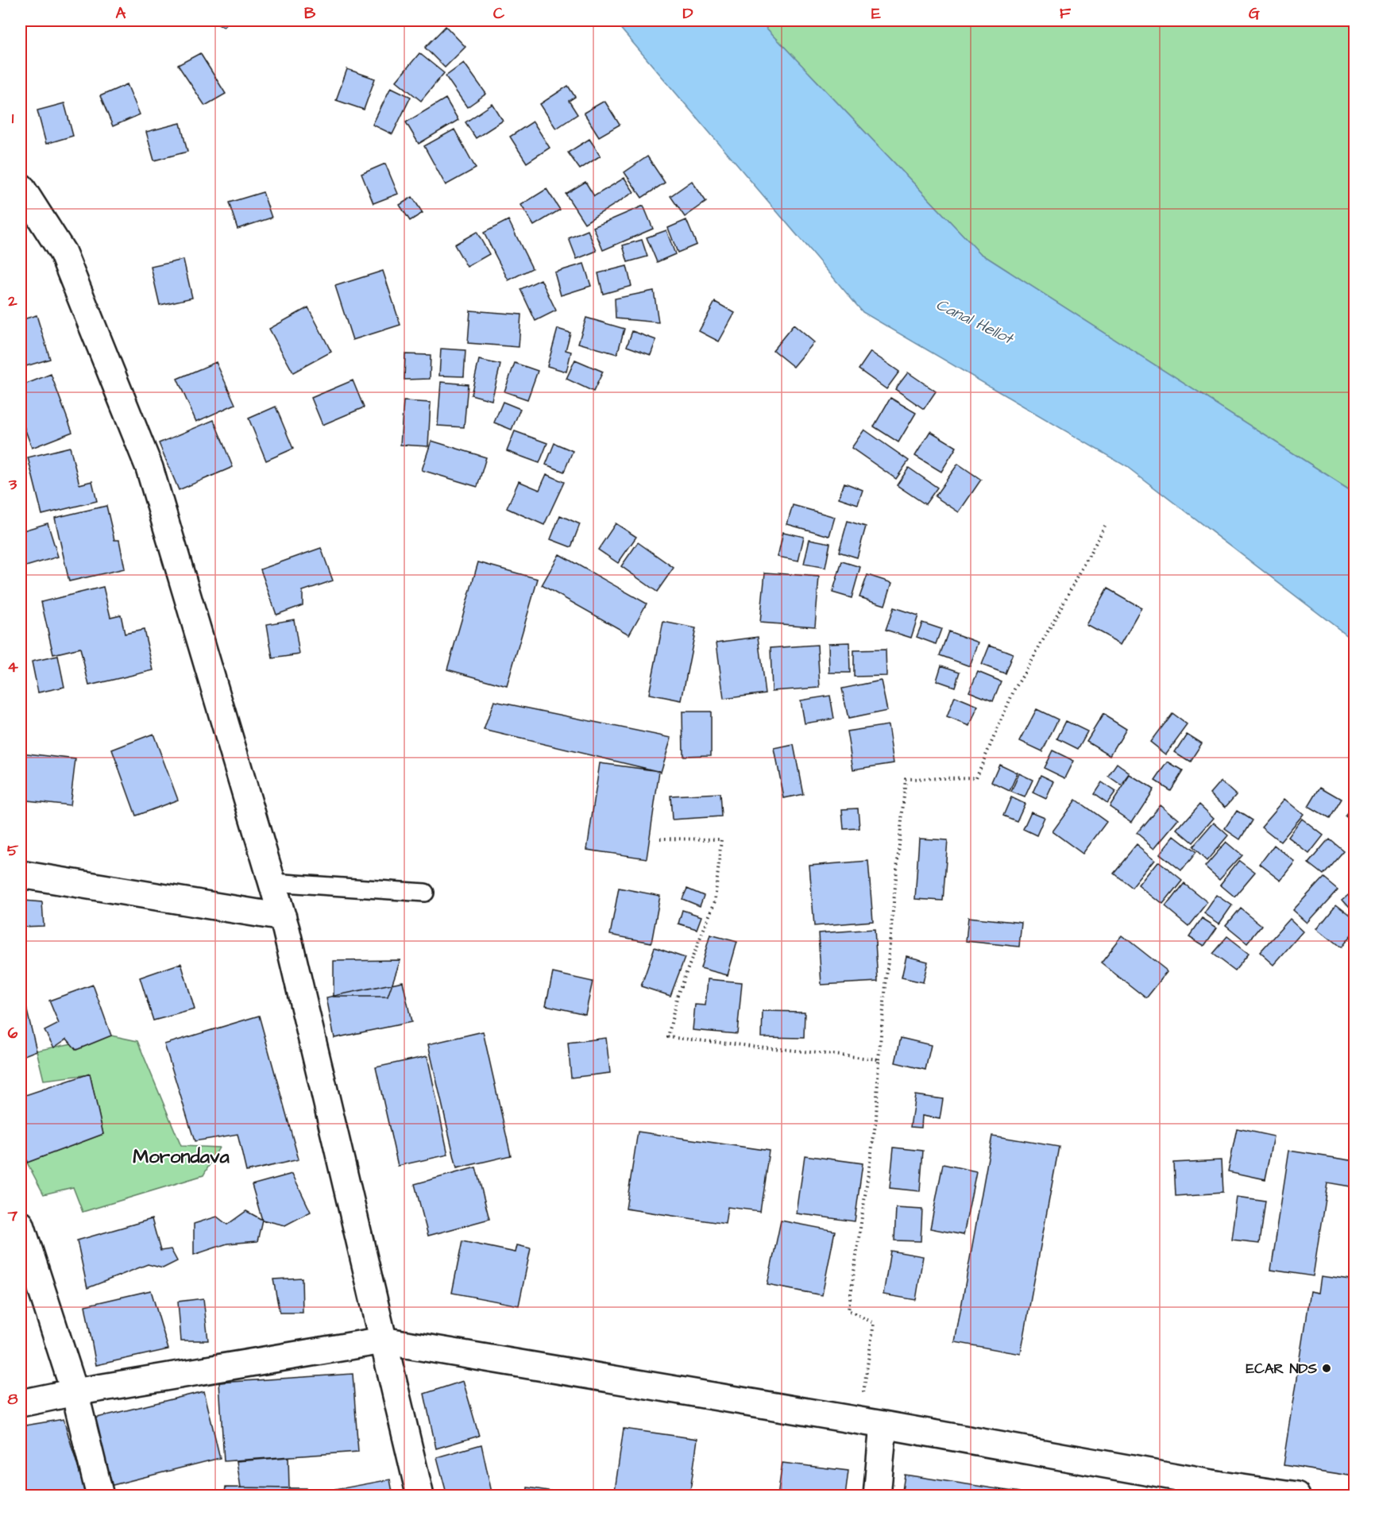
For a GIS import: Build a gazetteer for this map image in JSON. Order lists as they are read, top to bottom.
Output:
{
  "districts": ["Morondava"],
  "water": ["Canal Hellot"],
  "places": ["ECAR NDS"],
  "grid": {
    "columns": [
      "A",
      "B",
      "C",
      "D",
      "E",
      "F",
      "G"
    ],
    "rows": [
      "1",
      "2",
      "3",
      "4",
      "5",
      "6",
      "7",
      "8"
    ]
  }
}
